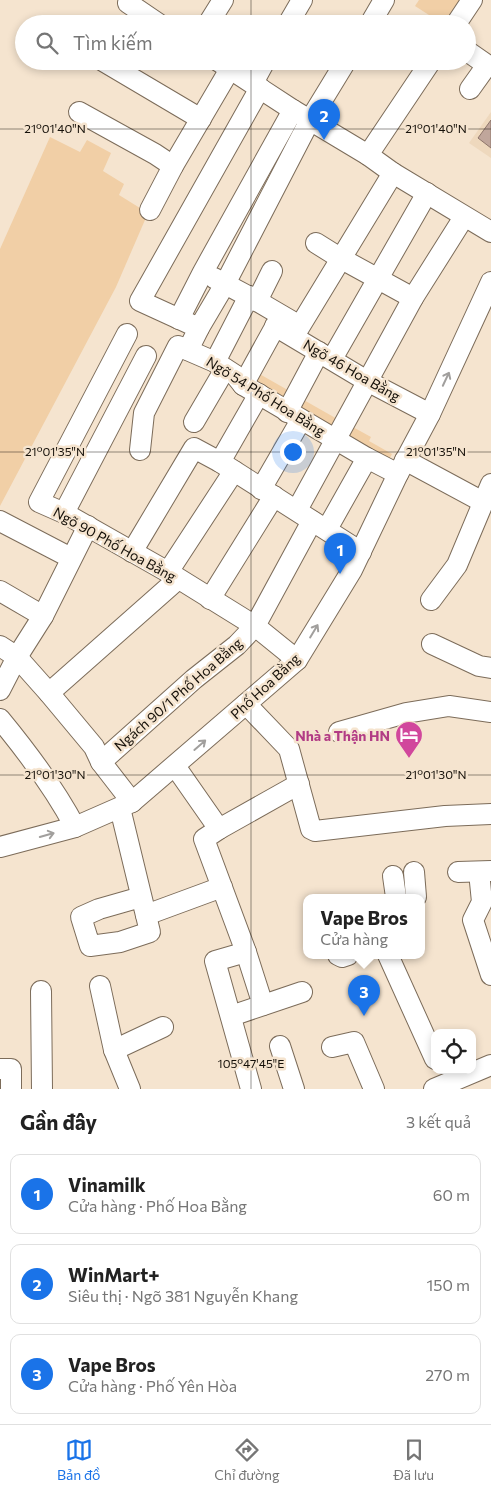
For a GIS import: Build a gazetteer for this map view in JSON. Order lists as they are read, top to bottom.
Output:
{
  "streets": {
    "street": [
      "Ngõ 46 Hoa Bằng",
      "Ngõ 54 Phố Hoa Bằng",
      "Ngõ 90 Phố Hoa Bằng",
      "Phố Hoa Bằng",
      "Ngách 90/1 Phố Hoa Bằng"
    ]
  },
  "crossings": [
    ["Ngõ 46 Hoa Bằng", "Phố Hoa Bằng"],
    ["Ngõ 54 Phố Hoa Bằng", "Phố Hoa Bằng"],
    ["Ngõ 90 Phố Hoa Bằng", "Phố Hoa Bằng"],
    ["Ngõ 90 Phố Hoa Bằng", "Ngách 90/1 Phố Hoa Bằng"]
  ],
  "places": {
    "hotel": ["Nhà a Thận HN"]
  },
  "page": {
    "search": "Tìm kiếm",
    "pins": ["2", "1", "3"],
    "popup": ["Vape Bros", "Cửa hàng"],
    "heading": ["Gần đây", "3 kết quả"],
    "list": [
      {
        "mark": "1",
        "name": "Vinamilk",
        "note": "Cửa hàng · Phố Hoa Bằng",
        "value": "60 m"
      },
      {
        "mark": "2",
        "name": "WinMart+",
        "note": "Siêu thị · Ngõ 381 Nguyễn Khang",
        "value": "150 m"
      },
      {
        "mark": "3",
        "name": "Vape Bros",
        "note": "Cửa hàng · Phố Yên Hòa",
        "value": "270 m"
      }
    ],
    "nav": ["Bản đồ", "Chỉ đường", "Đã lưu"]
  },
  "coordinates": [
    "21°01'40\"N",
    "21°01'35\"N",
    "21°01'30\"N",
    "105°47'45\"E"
  ]
}
